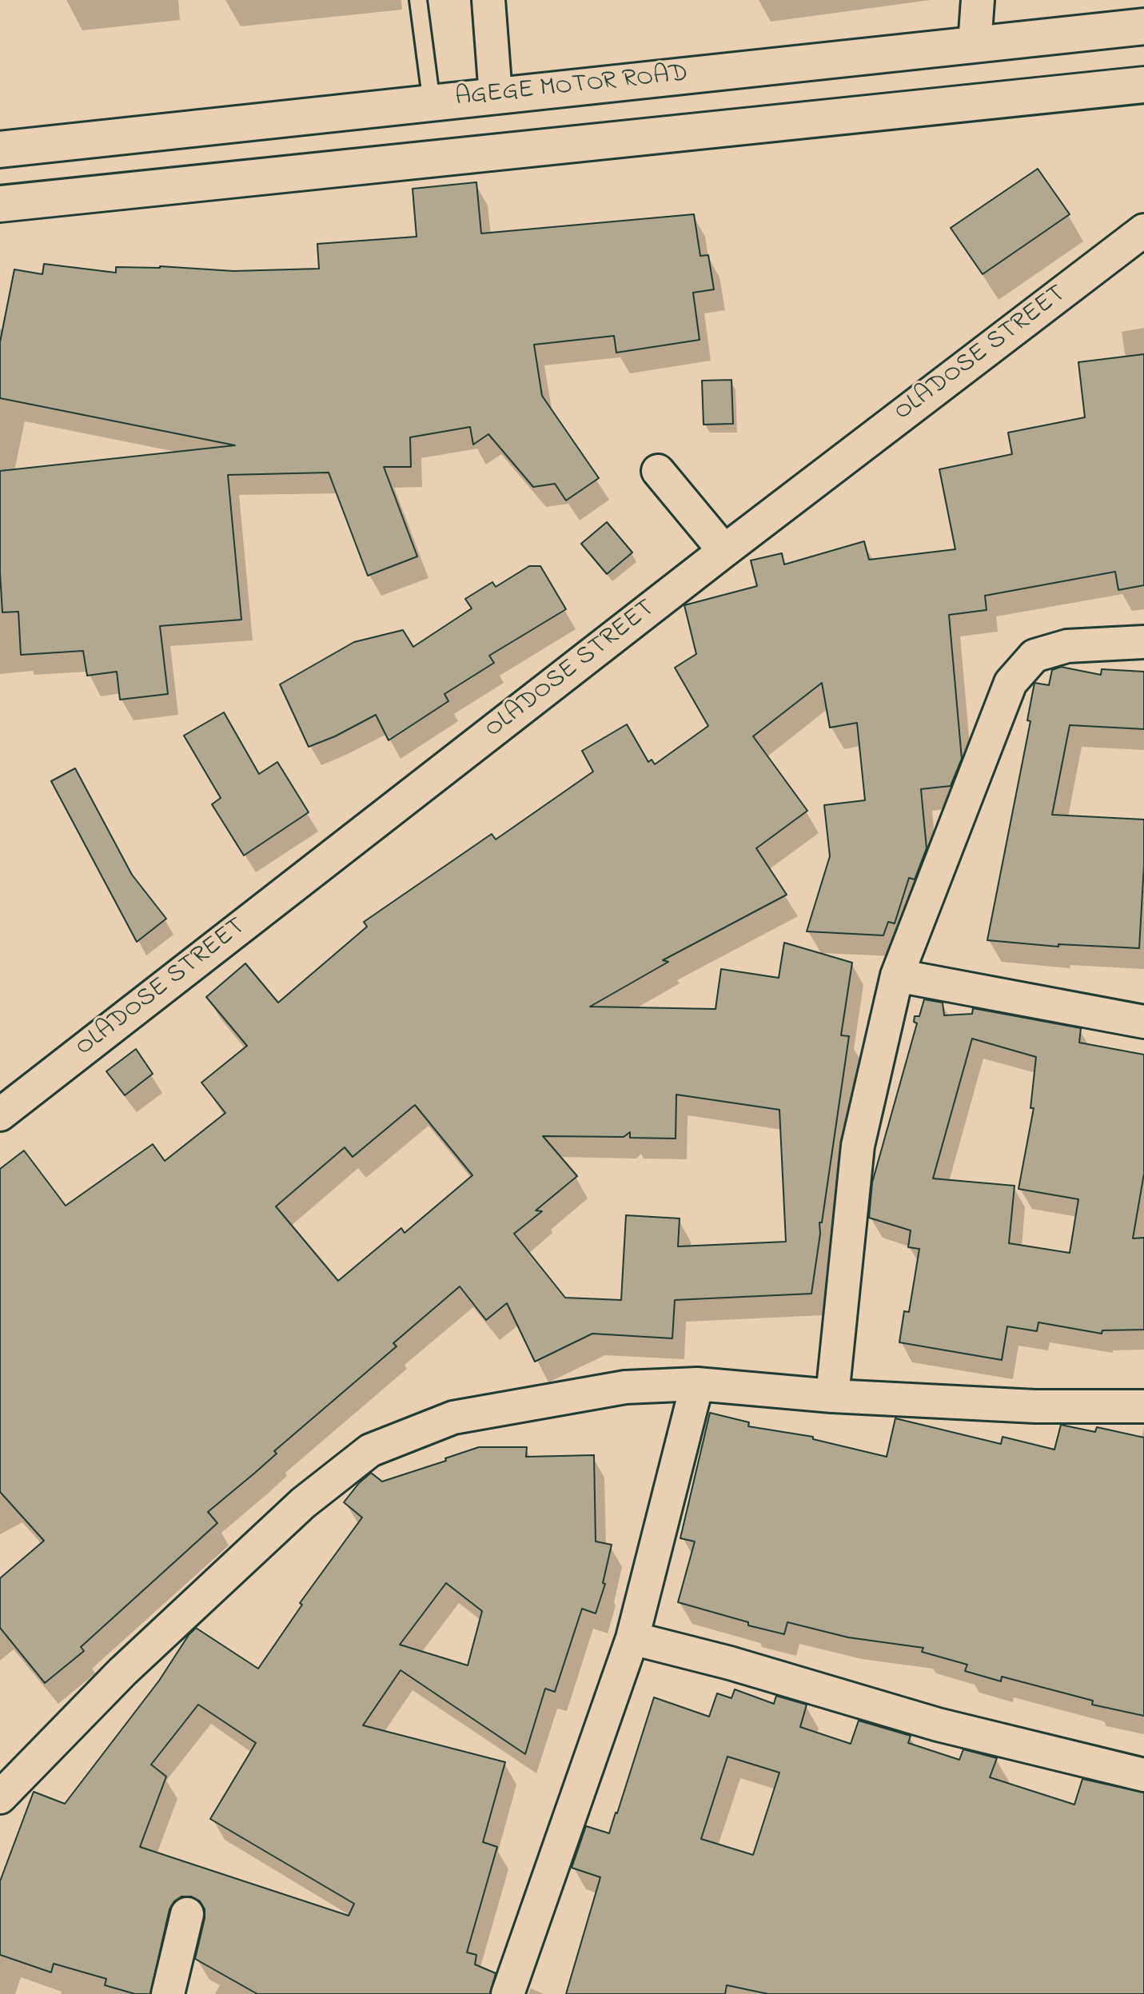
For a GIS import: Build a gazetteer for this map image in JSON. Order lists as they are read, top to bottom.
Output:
{
  "streets": {
    "main road": ["AGEGE MOTOR ROAD"],
    "street": ["OLADOSE STREET"]
  }
}
